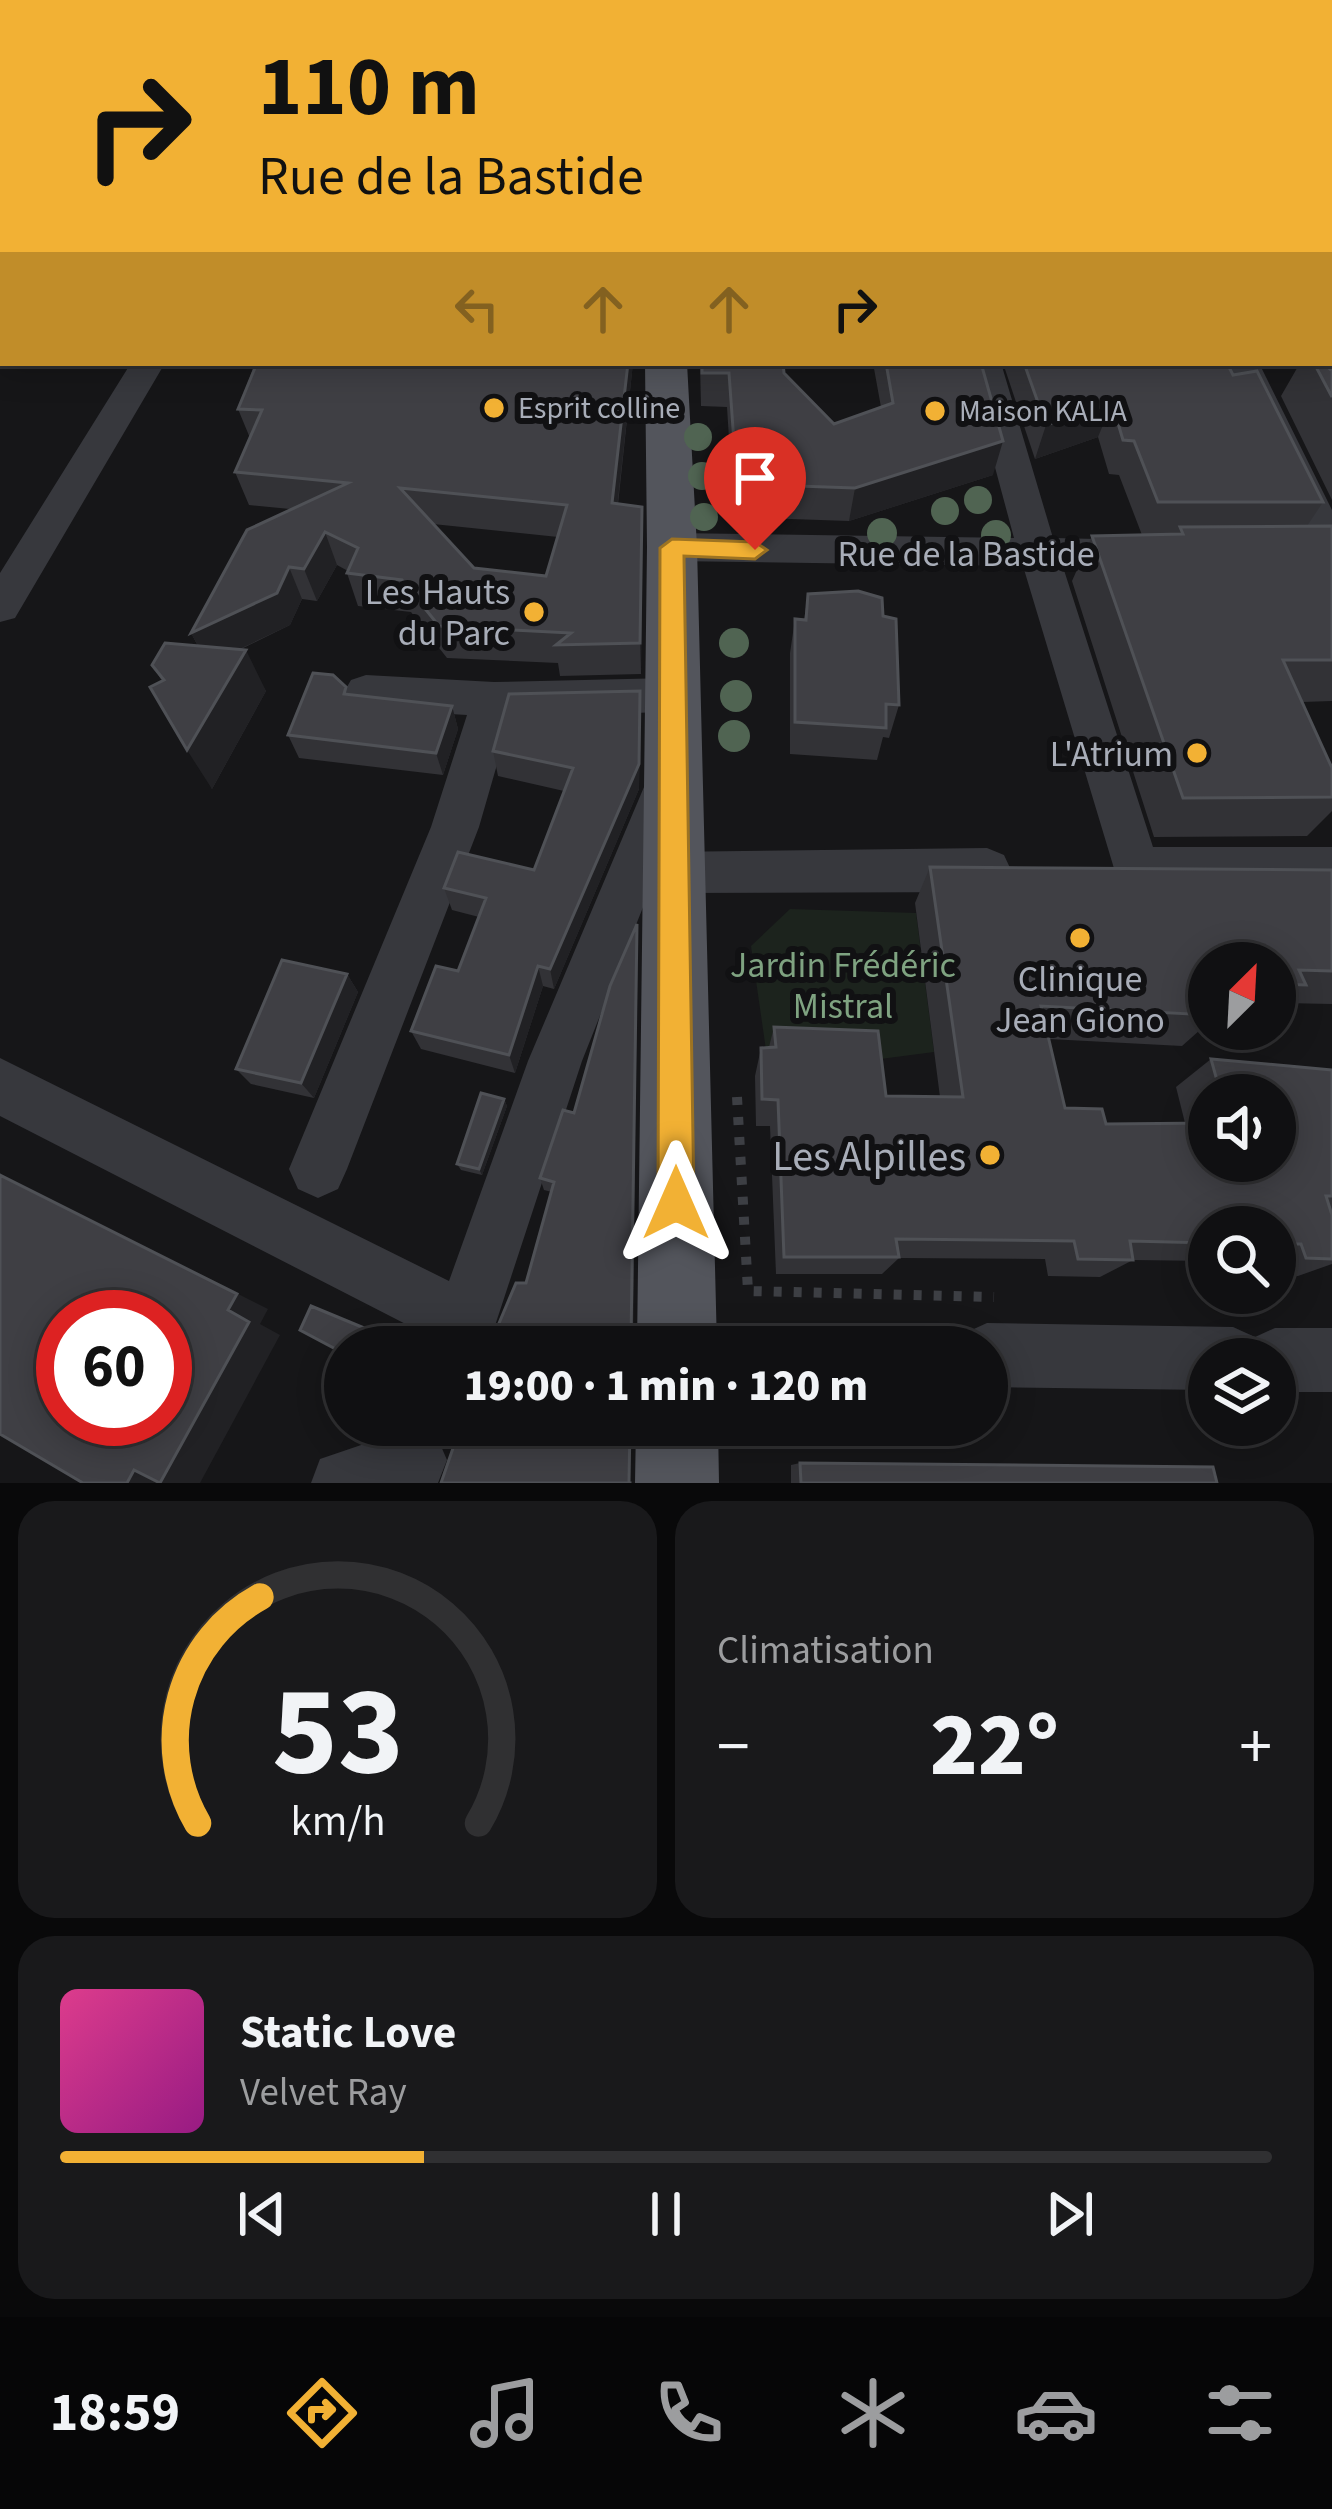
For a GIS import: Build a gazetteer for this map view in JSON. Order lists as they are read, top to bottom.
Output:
{
  "streets": {
    "street": ["Rue de la Bastide"]
  },
  "parks": ["Jardin Frédéric Mistral"],
  "places": [
    "Esprit colline",
    "Maison KALIA",
    "Les Hauts du Parc",
    "L'Atrium",
    "Clinique Jean Giono",
    "Les Alpilles"
  ],
  "north": "top right",
  "page": {
    "turn": ["110 m", "Rue de la Bastide"],
    "limit": "60",
    "trip": "19:00 · 1 min · 120 m",
    "tile": "Climatisation",
    "heat": ["−", "22°", "+"],
    "song": ["Static Love", "Velvet Ray"],
    "tabs": "18:59",
    "gauge": ["53", "km/h"]
  }
}
